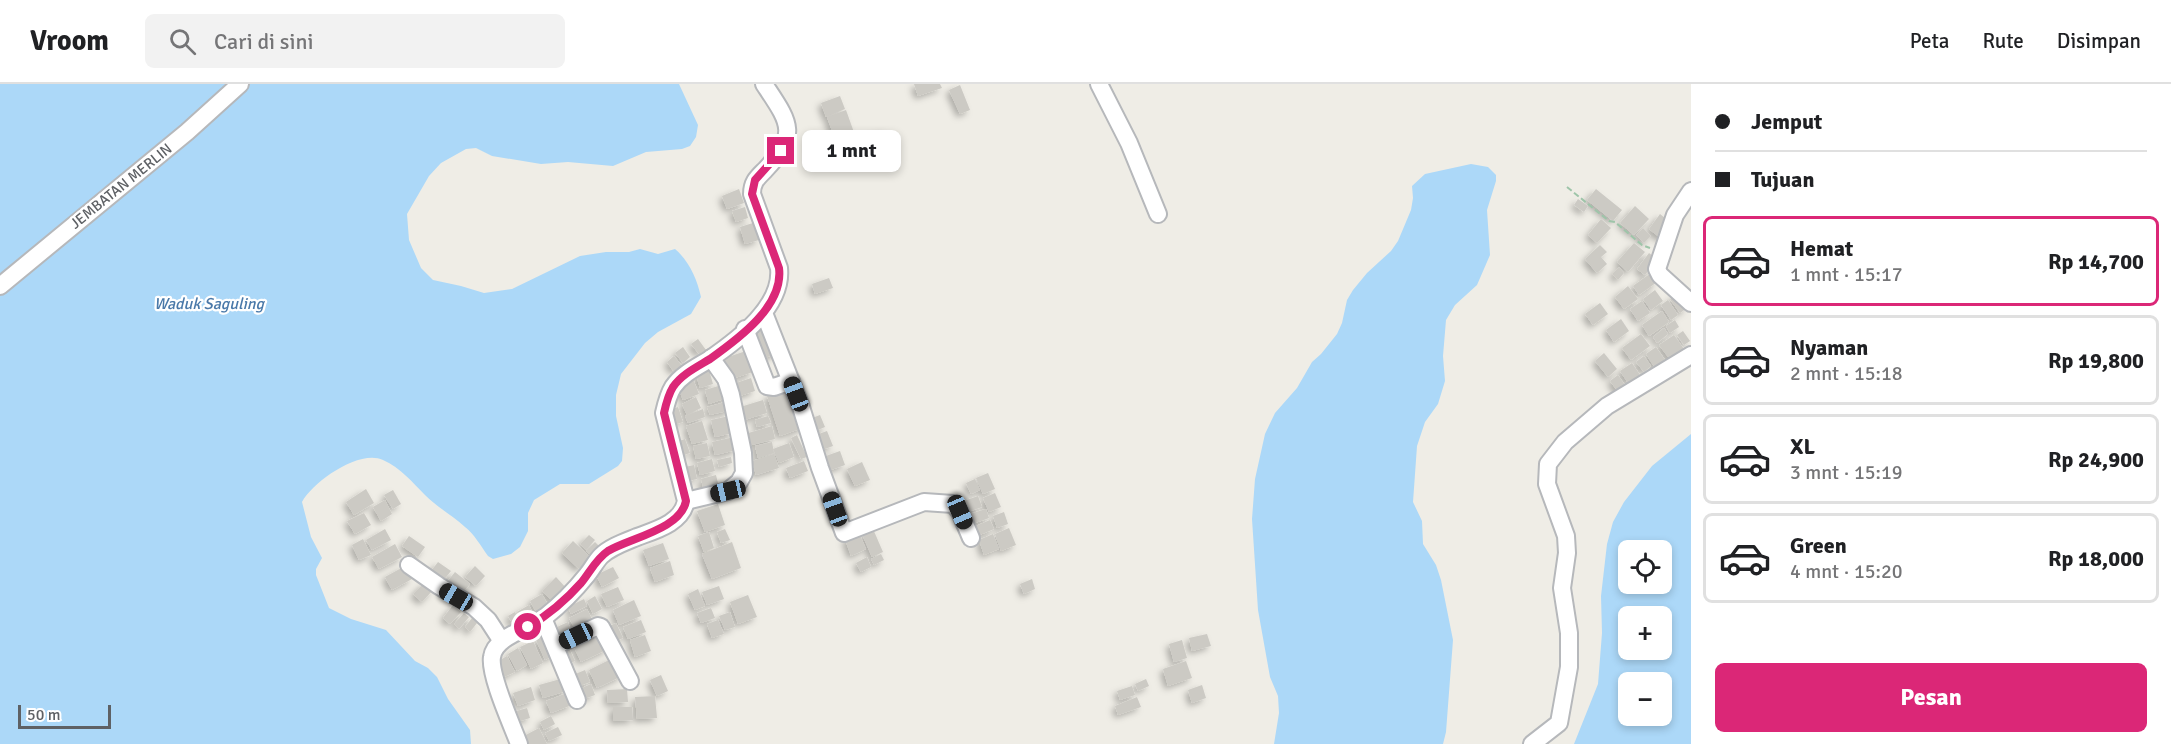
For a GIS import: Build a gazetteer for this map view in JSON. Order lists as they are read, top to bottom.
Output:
{
  "streets": {
    "street": ["JEMBATAN MERLIN"]
  },
  "water": ["Waduk Saguling"],
  "scale_bar": "50 m",
  "page": {
    "header": "Vroom",
    "search": "Cari di sini",
    "nav": ["Peta", "Rute", "Disimpan"],
    "banner": ["Jemput", "Tujuan"],
    "bubble": "1 mnt",
    "list": [
      {
        "name": "Hemat",
        "note": "1 mnt · 15:17",
        "value": "Rp 14,700"
      },
      {
        "name": "Nyaman",
        "note": "2 mnt · 15:18",
        "value": "Rp 19,800"
      },
      {
        "name": "XL",
        "note": "3 mnt · 15:19",
        "value": "Rp 24,900"
      },
      {
        "name": "Green",
        "note": "4 mnt · 15:20",
        "value": "Rp 18,000"
      }
    ],
    "map_buttons": ["+", "−"],
    "buttons": "Pesan",
    "scale": "50 m"
  }
}
